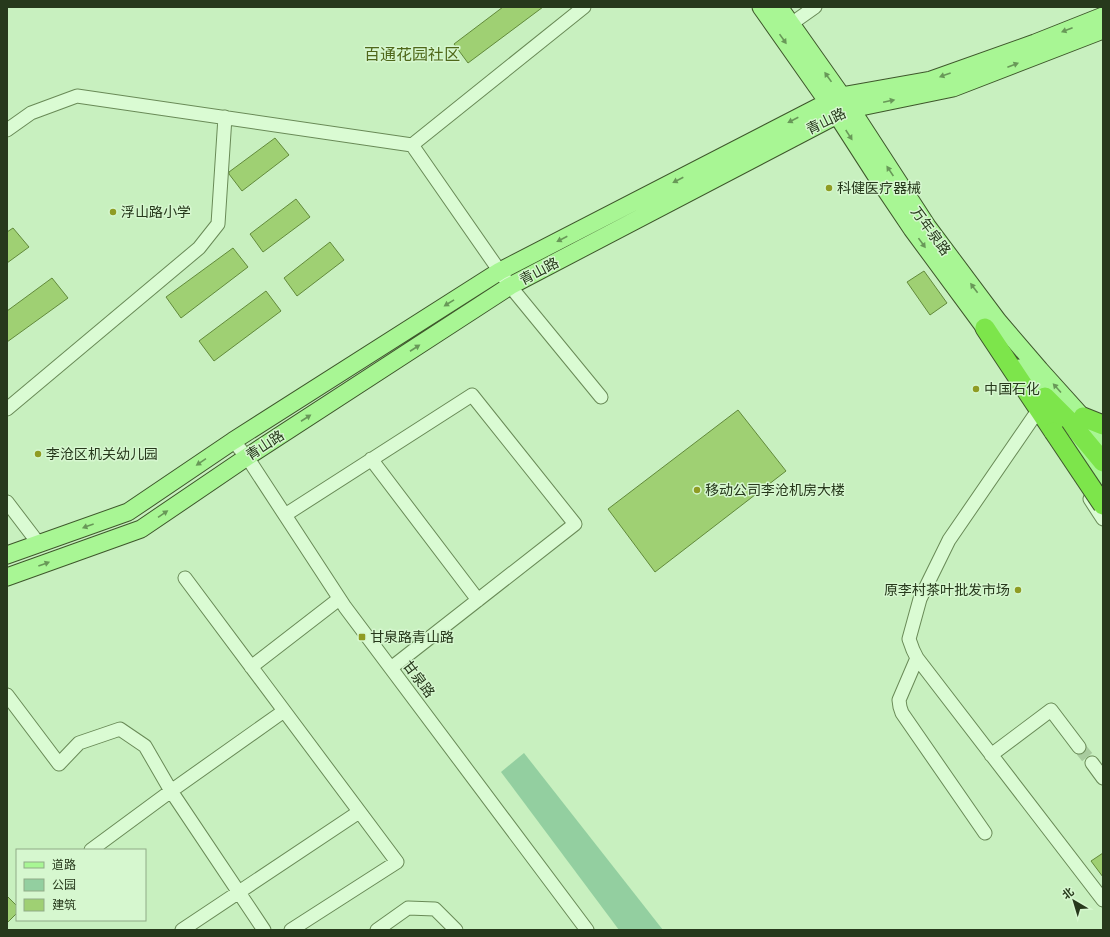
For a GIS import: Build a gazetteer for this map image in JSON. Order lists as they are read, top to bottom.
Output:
{
  "streets": {
    "main road": ["青山路", "万年泉路"],
    "street": ["甘泉路"]
  },
  "crossings": [
    ["青山路", "万年泉路"],
    ["青山路", "甘泉路"]
  ],
  "districts": ["百通花园社区"],
  "places": {
    "other": [
      "科健医疗器械",
      "浮山路小学",
      "中国石化",
      "李沧区机关幼儿园",
      "移动公司李沧机房大楼",
      "原李村茶叶批发市场"
    ],
    "transit": ["甘泉路青山路"]
  },
  "legend": ["道路", "公园", "建筑"],
  "north": "top left"
}
